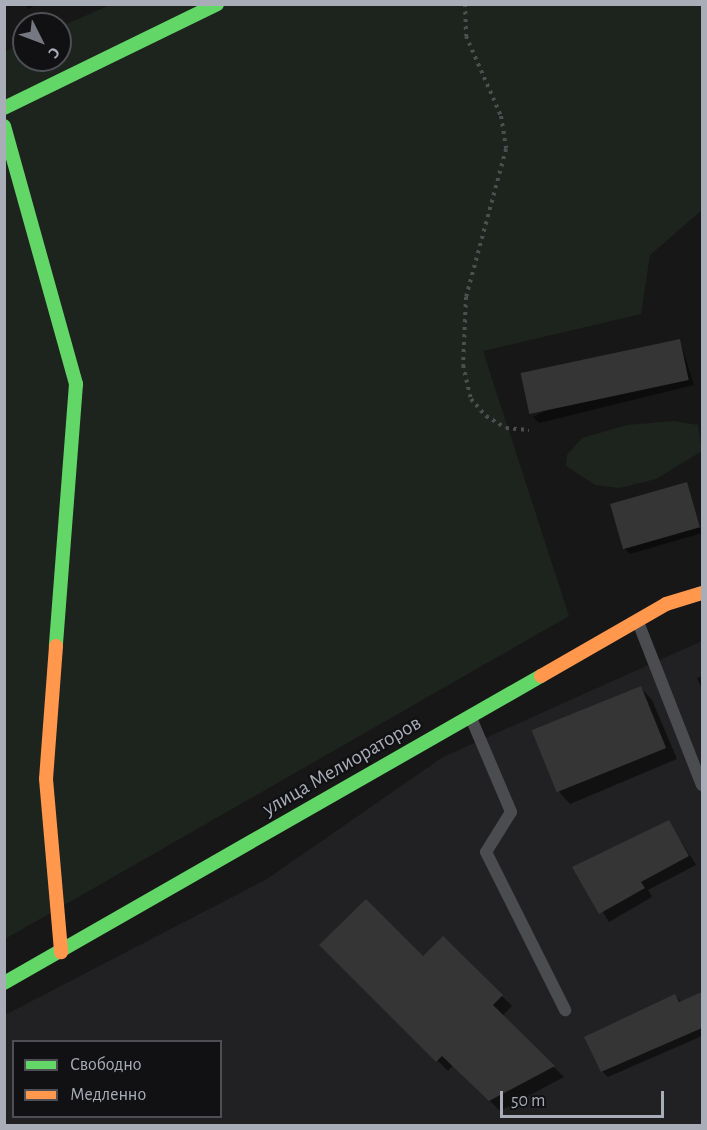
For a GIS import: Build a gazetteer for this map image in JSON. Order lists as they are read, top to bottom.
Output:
{
  "streets": {
    "street": ["улица Мелиораторов"]
  },
  "legend": ["Свободно", "Медленно"],
  "scale_bar": "50 m",
  "north": "bottom right"
}
